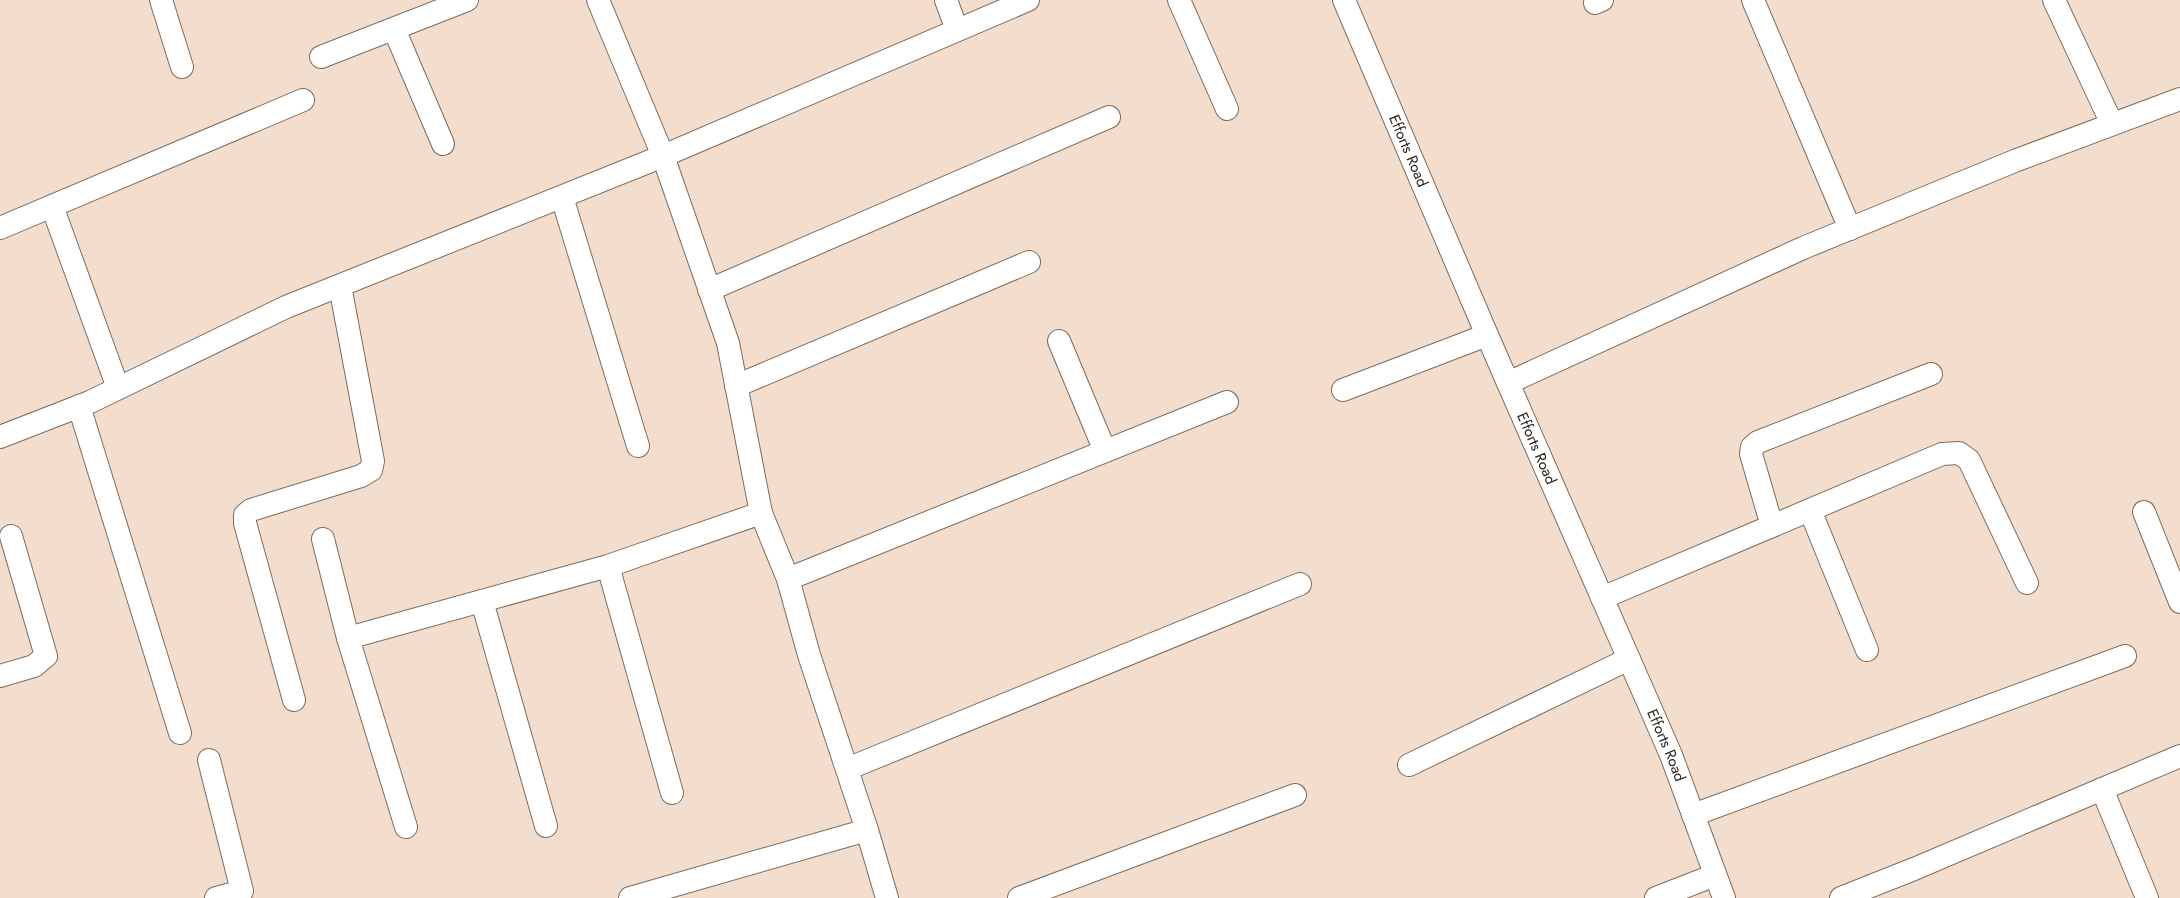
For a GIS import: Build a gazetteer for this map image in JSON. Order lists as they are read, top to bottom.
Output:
{
  "streets": {
    "street": ["Efforts Road"]
  }
}
